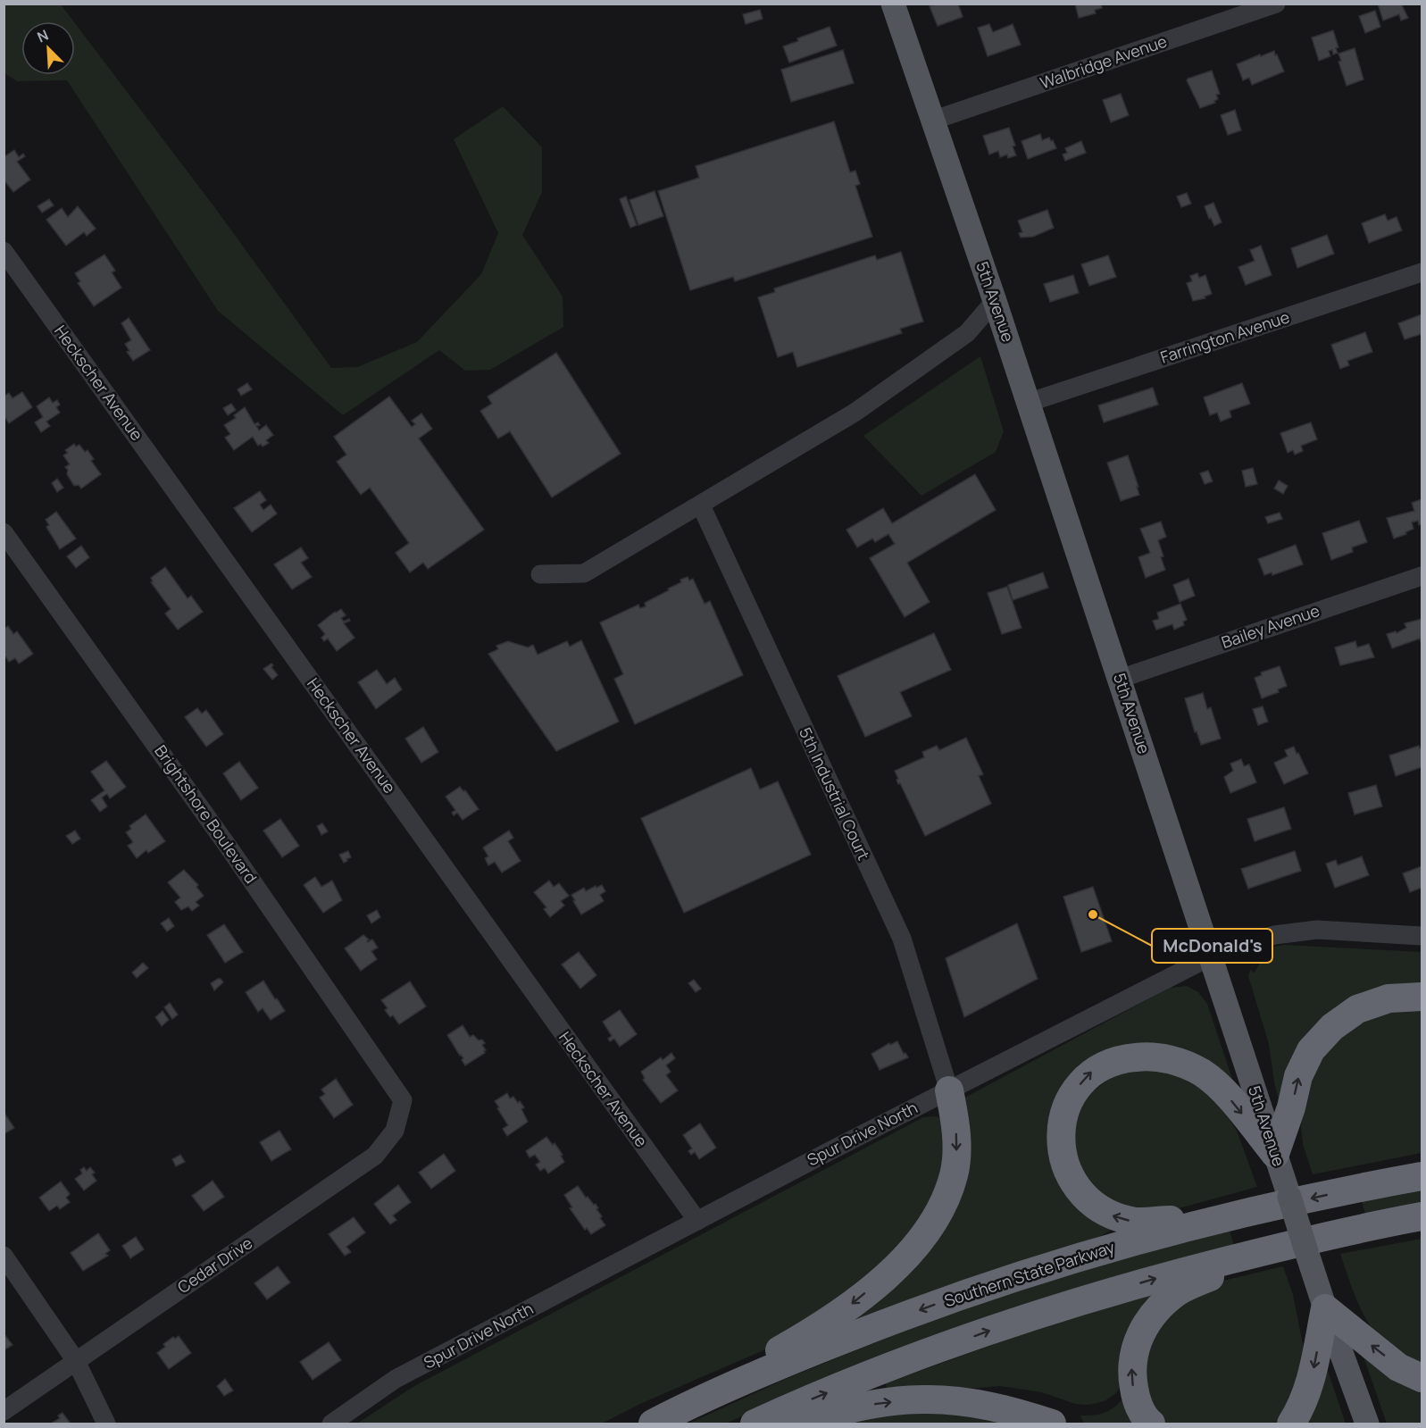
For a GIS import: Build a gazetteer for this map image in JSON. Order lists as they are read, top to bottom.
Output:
{
  "streets": {
    "highway": ["Southern State Parkway"],
    "main road": ["5th Avenue"],
    "street": [
      "Walbridge Avenue",
      "Farrington Avenue",
      "Heckscher Avenue",
      "Bailey Avenue",
      "5th Industrial Court",
      "Brightshore Boulevard",
      "Spur Drive North",
      "Cedar Drive"
    ]
  },
  "crossings": [
    ["Walbridge Avenue", "5th Avenue"],
    ["5th Avenue", "Farrington Avenue"],
    ["5th Avenue", "Bailey Avenue"],
    ["5th Avenue", "Spur Drive North"],
    ["Heckscher Avenue", "Spur Drive North"],
    ["5th Industrial Court", "Spur Drive North"],
    ["Brightshore Boulevard", "Cedar Drive"]
  ],
  "places": ["McDonald's"],
  "north": "top left"
}
